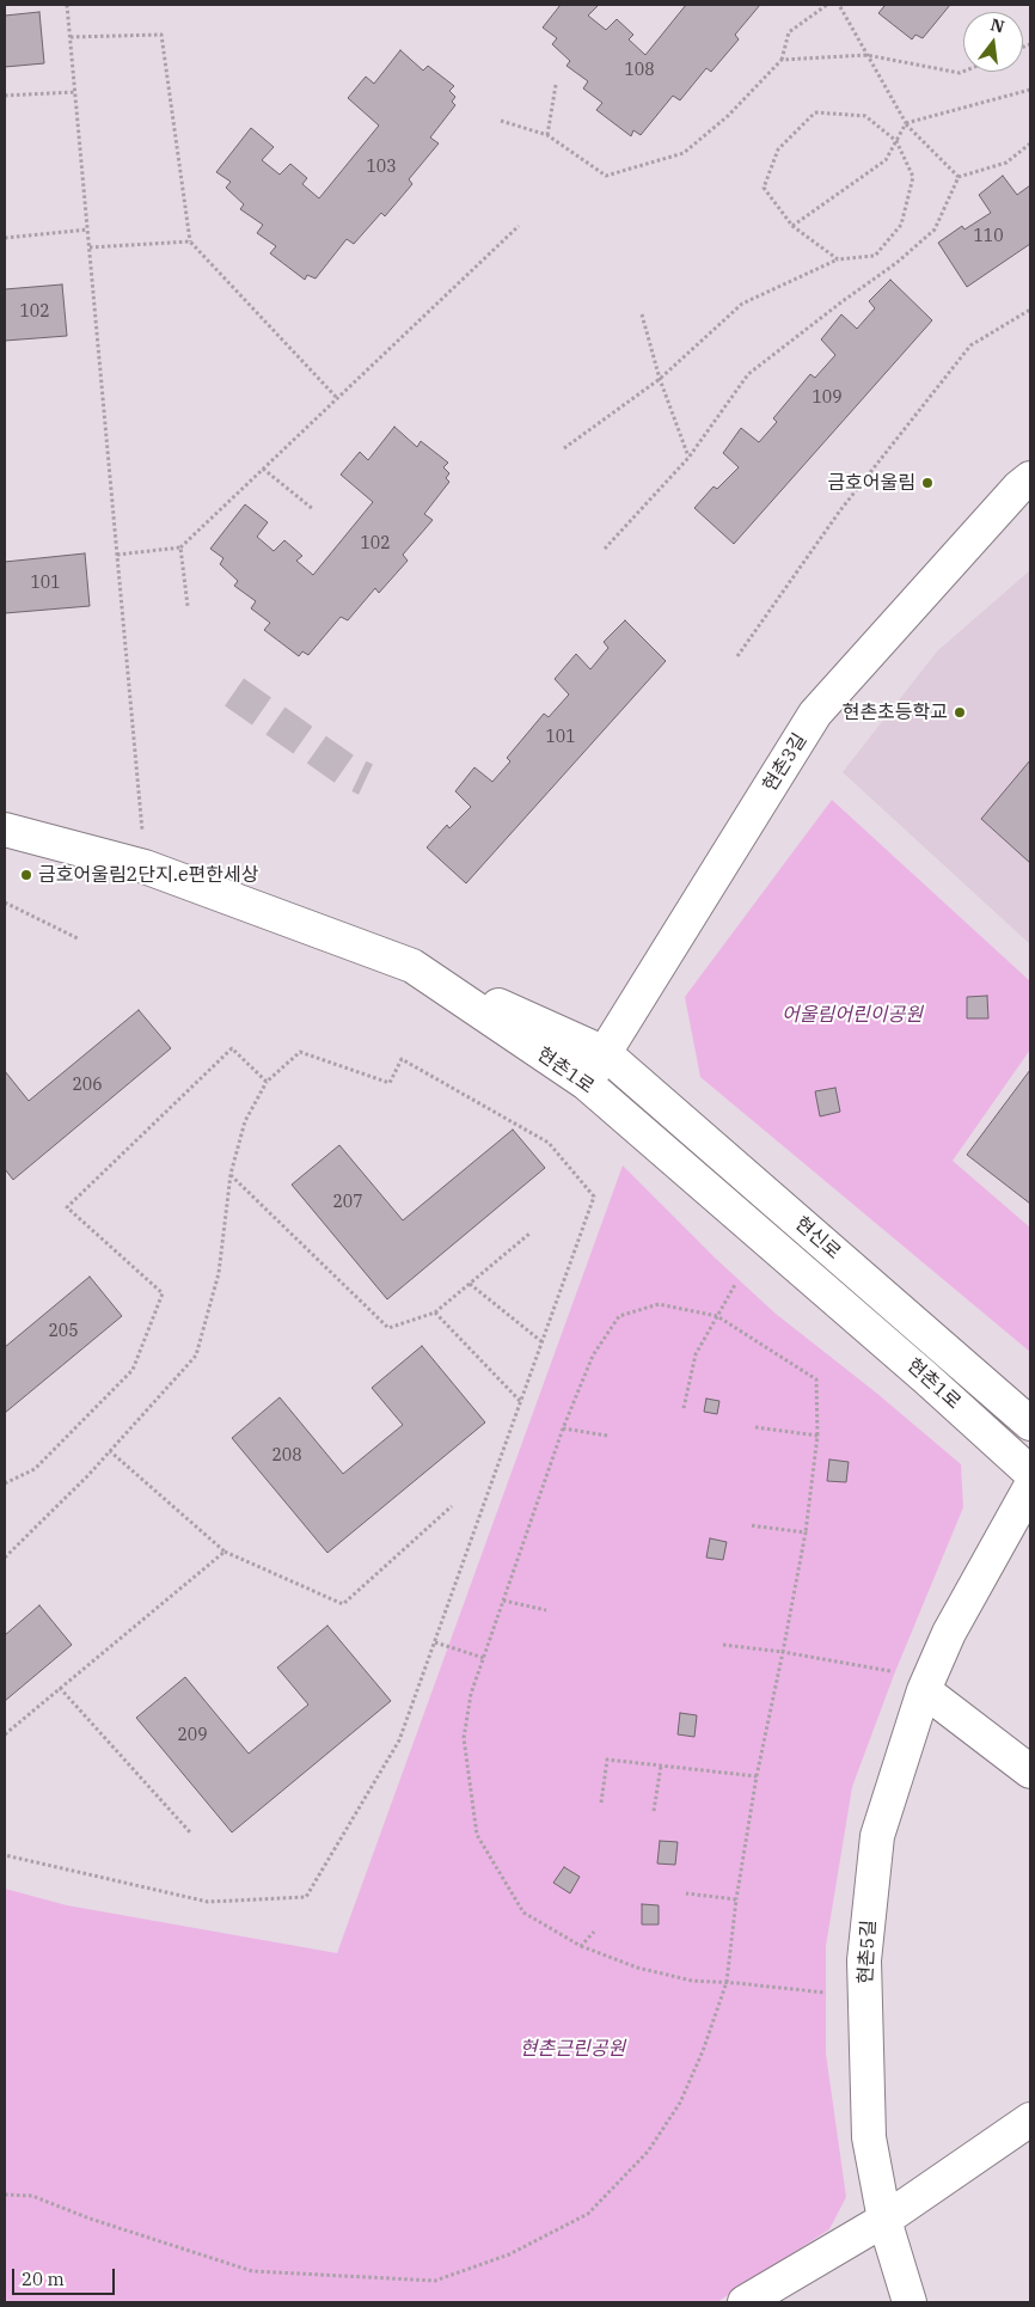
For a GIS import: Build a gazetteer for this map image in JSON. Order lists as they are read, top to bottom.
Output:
{
  "streets": {
    "street": [
      "현촌3길",
      "현촌1로",
      "현신로",
      "현촌5길"
    ]
  },
  "crossings": [
    ["현촌3길", "현촌1로"],
    ["현촌3길", "현신로"],
    ["현촌1로", "현신로"]
  ],
  "parks": ["어울림어린이공원", "현촌근린공원"],
  "places": ["금호어울림", "현촌초등학교", "금호어울림2단지.e편한세상"],
  "house_numbers": [
    "108",
    "103",
    "110",
    "102",
    "109",
    "102",
    "101",
    "101",
    "206",
    "207",
    "205",
    "208",
    "209"
  ],
  "scale_bar": "20 m",
  "north": "top"
}
